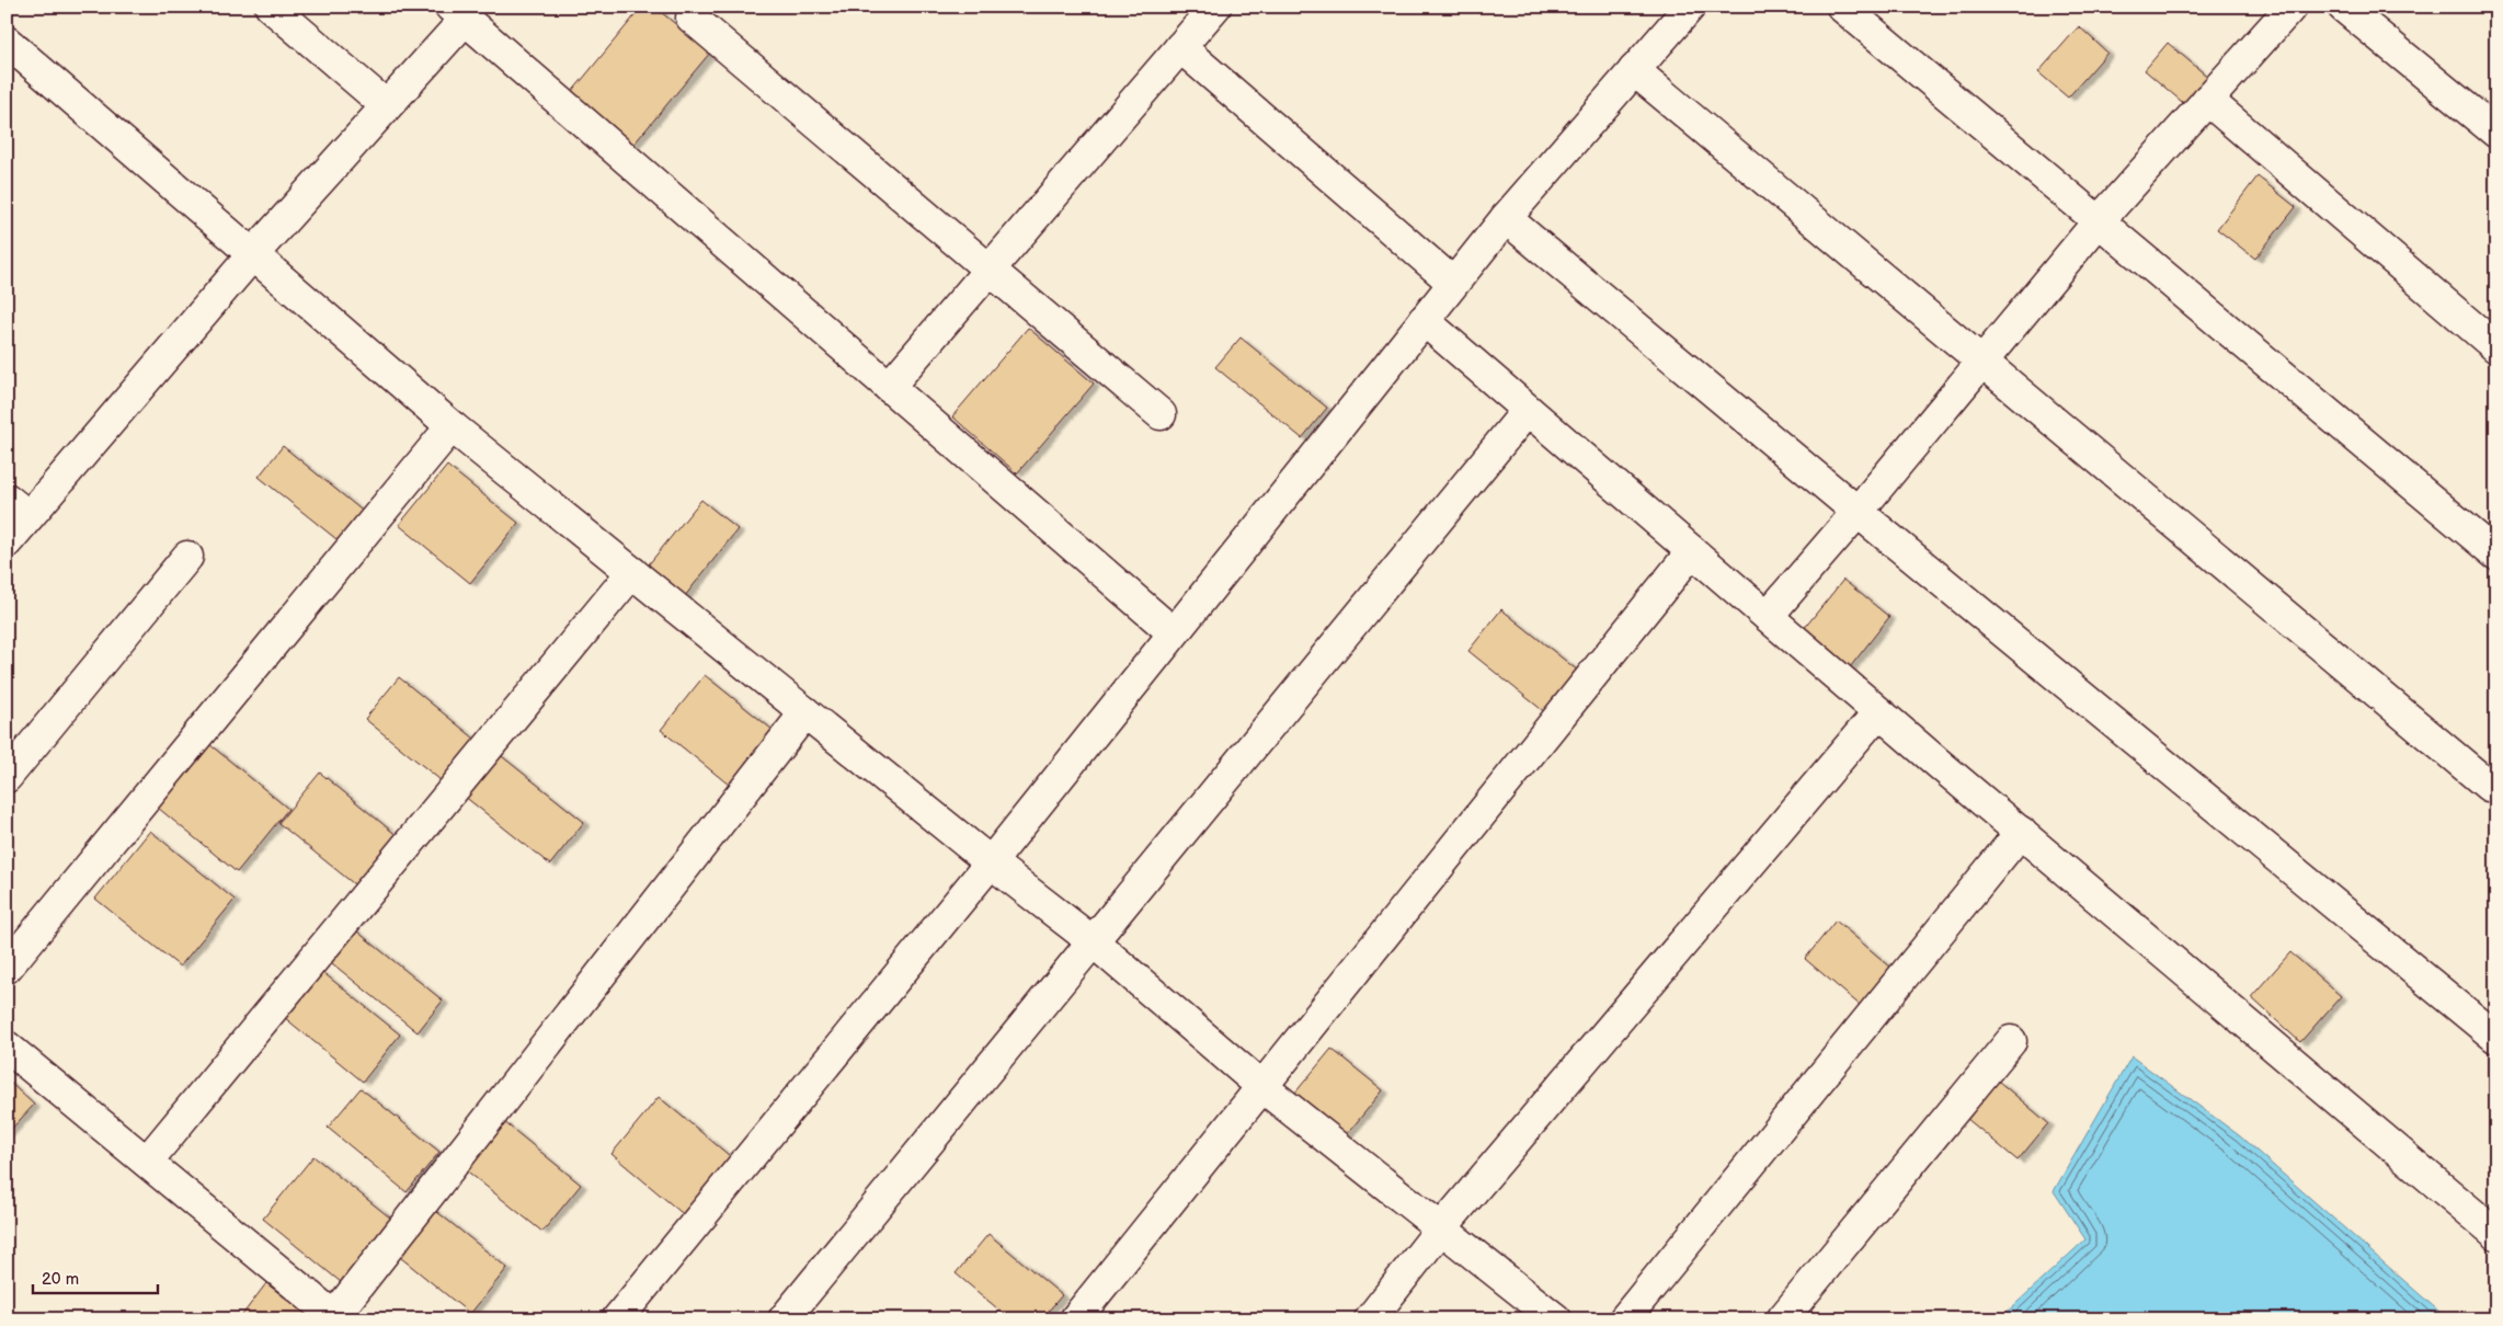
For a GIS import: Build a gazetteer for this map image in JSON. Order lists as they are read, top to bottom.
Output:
{
  "scale_bar": "20 m"
}
